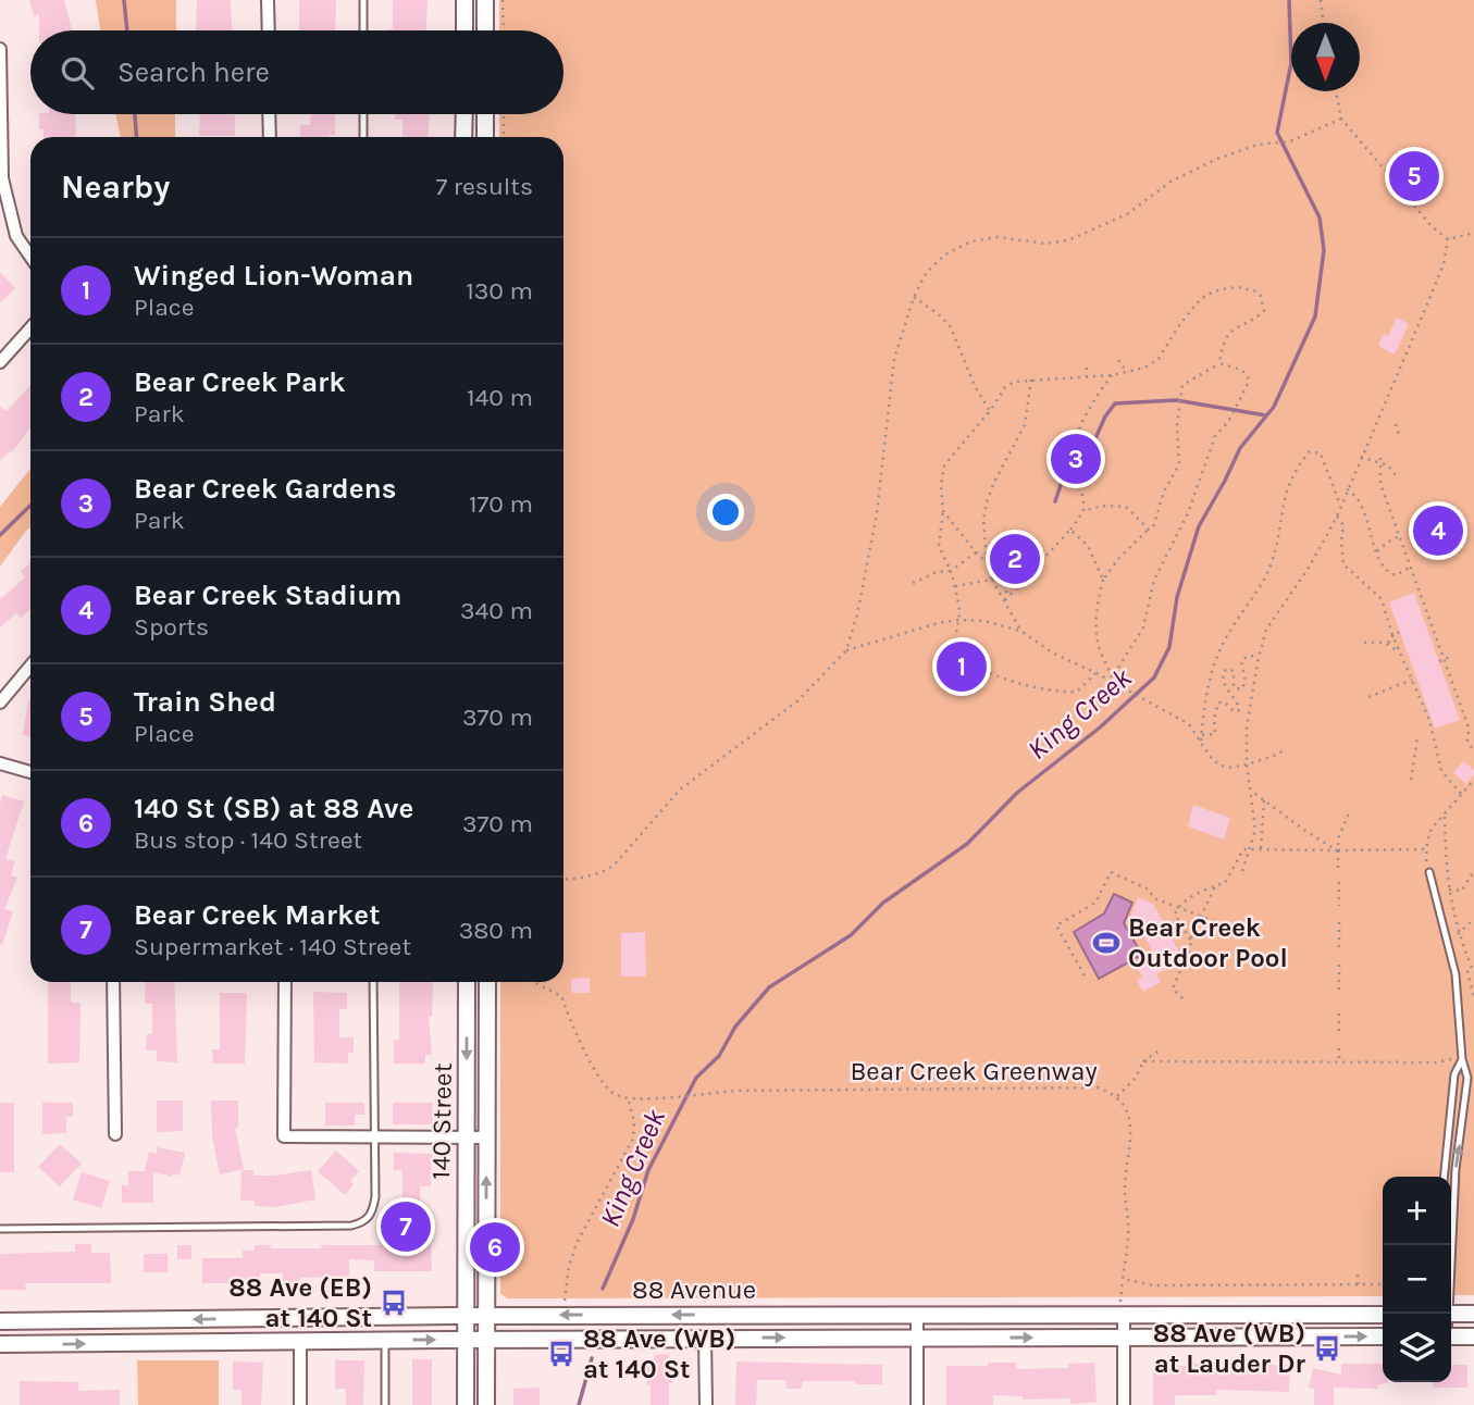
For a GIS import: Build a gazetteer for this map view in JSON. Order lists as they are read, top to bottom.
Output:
{
  "streets": {
    "main road": ["140 Street", "88 Avenue"],
    "path": ["Bear Creek Greenway"]
  },
  "crossings": [
    ["Bear Creek Greenway", "88 Avenue"],
    ["140 Street", "88 Avenue"]
  ],
  "water": ["King Creek"],
  "places": {
    "sports": ["Bear Creek Outdoor Pool"],
    "bus stop": ["88 Ave (EB) at 140 St", "88 Ave (WB) at Lauder Dr", "88 Ave (WB) at 140 St"]
  },
  "north": "bottom",
  "page": {
    "search": "Search here",
    "heading": ["Nearby", "7 results"],
    "pins": [
      "5",
      "3",
      "4",
      "2",
      "1",
      "7",
      "6"
    ],
    "list": [
      {
        "mark": "1",
        "name": "Winged Lion-Woman",
        "note": "Place",
        "value": "130 m"
      },
      {
        "mark": "2",
        "name": "Bear Creek Park",
        "note": "Park",
        "value": "140 m"
      },
      {
        "mark": "3",
        "name": "Bear Creek Gardens",
        "note": "Park",
        "value": "170 m"
      },
      {
        "mark": "4",
        "name": "Bear Creek Stadium",
        "note": "Sports",
        "value": "340 m"
      },
      {
        "mark": "5",
        "name": "Train Shed",
        "note": "Place",
        "value": "370 m"
      },
      {
        "mark": "6",
        "name": "140 St (SB) at 88 Ave",
        "note": "Bus stop · 140 Street",
        "value": "370 m"
      },
      {
        "mark": "7",
        "name": "Bear Creek Market",
        "note": "Supermarket · 140 Street",
        "value": "380 m"
      }
    ],
    "map_buttons": ["+", "−"]
  }
}
